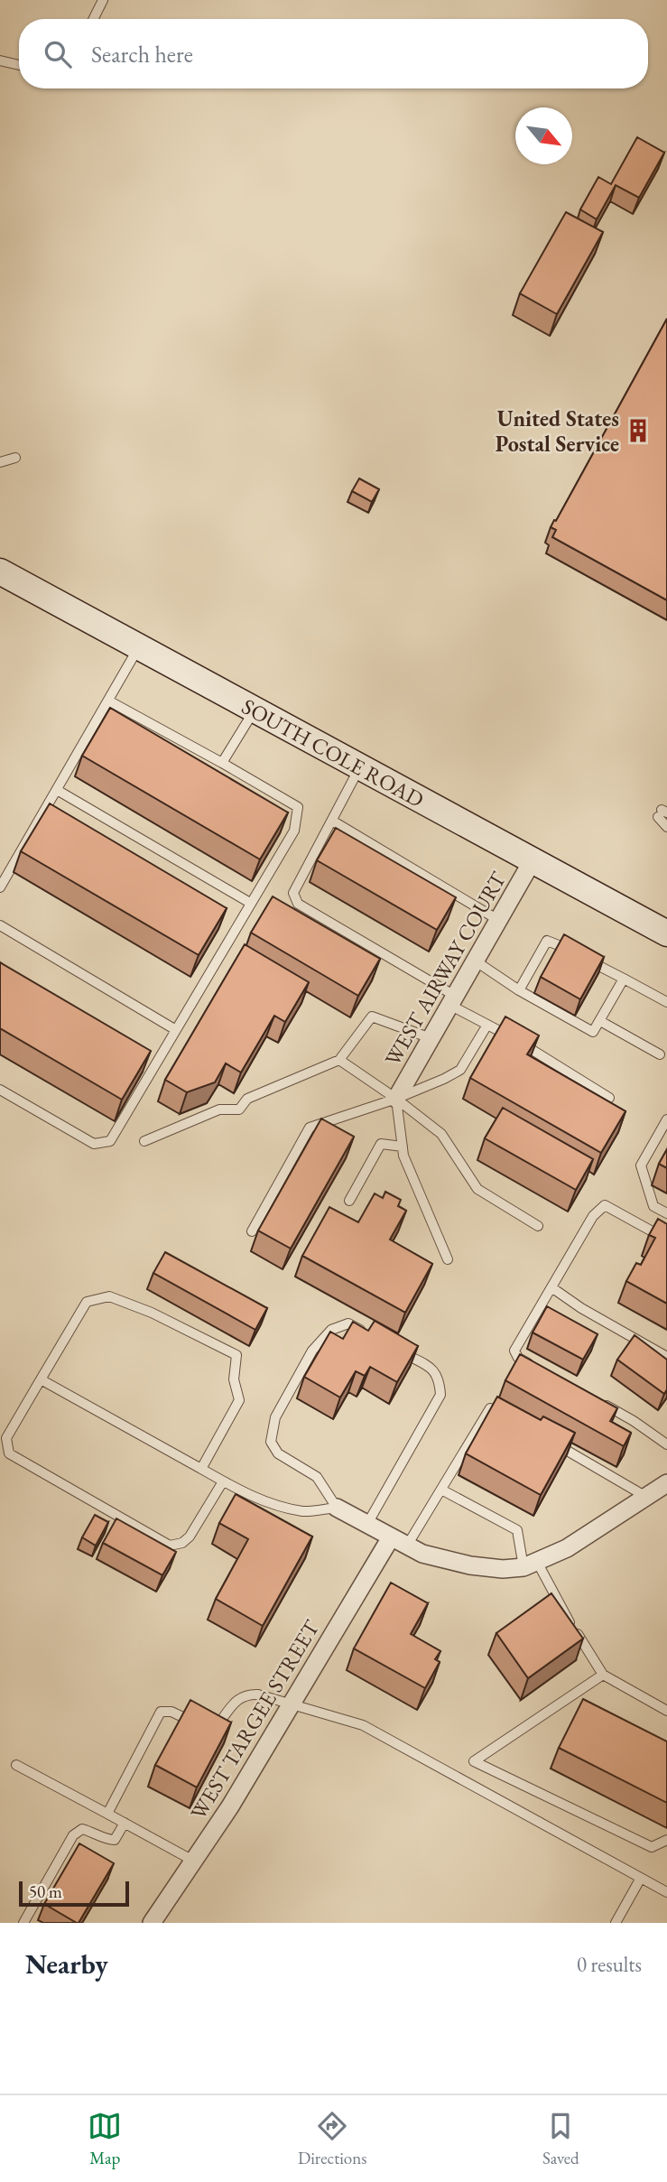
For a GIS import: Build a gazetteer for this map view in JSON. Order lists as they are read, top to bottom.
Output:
{
  "streets": {
    "main road": ["SOUTH COLE ROAD"],
    "street": ["WEST AIRWAY COURT", "WEST TARGEE STREET"]
  },
  "crossings": [
    ["SOUTH COLE ROAD", "WEST AIRWAY COURT"]
  ],
  "places": {
    "building": ["United States Postal Service"]
  },
  "scale_bar": "50 m",
  "north": "bottom right",
  "page": {
    "search": "Search here",
    "scale": "50 m",
    "heading": ["Nearby", "0 results"],
    "nav": ["Map", "Directions", "Saved"]
  }
}
